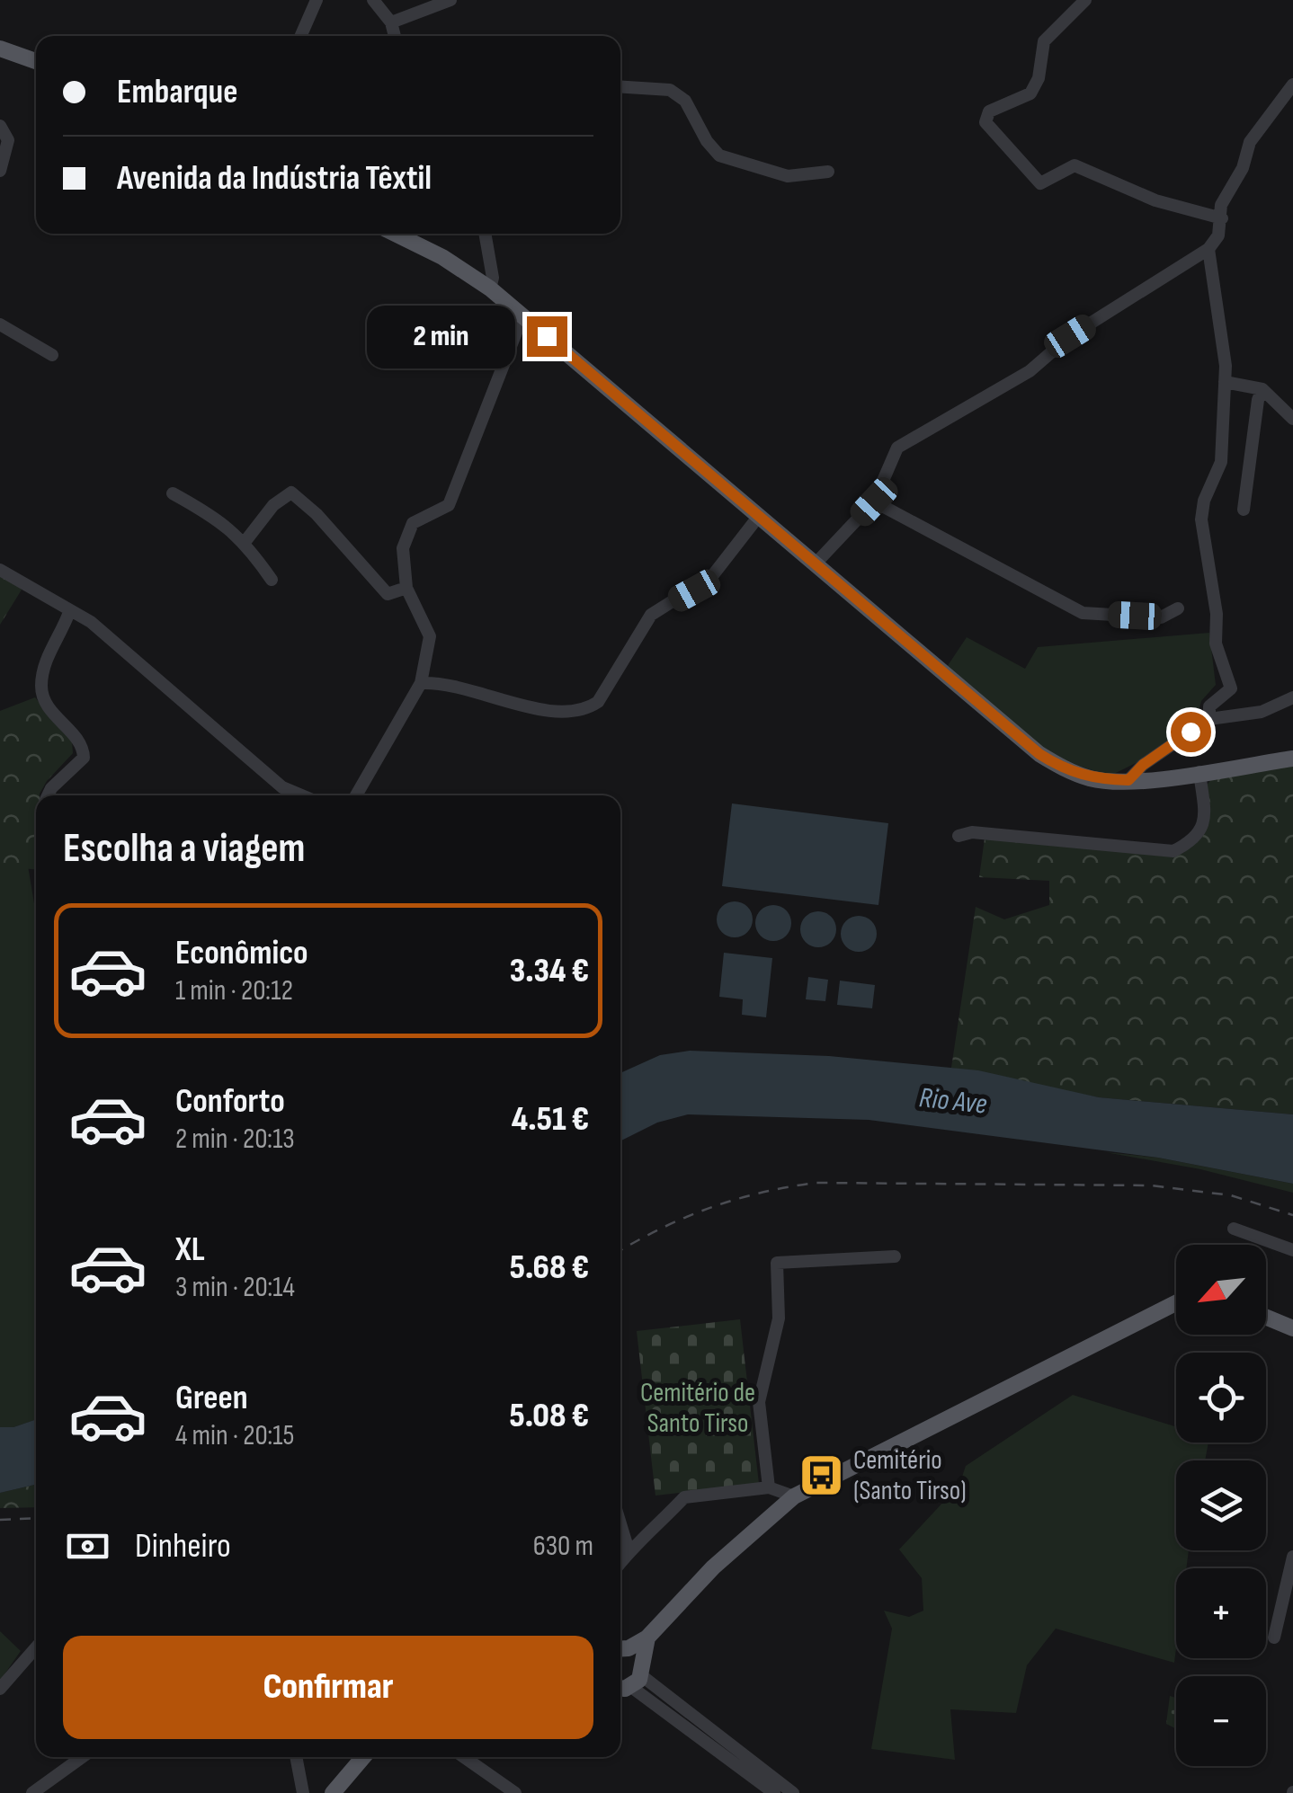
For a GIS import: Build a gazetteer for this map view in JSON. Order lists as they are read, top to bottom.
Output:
{
  "water": ["Rio Ave"],
  "parks": ["Cemitério de Santo Tirso"],
  "places": {
    "bus stop": ["Cemitério (Santo Tirso)"]
  },
  "north": "bottom left",
  "page": {
    "banner": ["Embarque", "Avenida da Indústria Têxtil"],
    "bubble": "2 min",
    "heading": "Escolha a viagem",
    "list": [
      {
        "name": "Econômico",
        "note": "1 min · 20:12",
        "value": "3.34 €"
      },
      {
        "name": "Conforto",
        "note": "2 min · 20:13",
        "value": "4.51 €"
      },
      {
        "name": "XL",
        "note": "3 min · 20:14",
        "value": "5.68 €"
      },
      {
        "name": "Green",
        "note": "4 min · 20:15",
        "value": "5.08 €"
      }
    ],
    "map_buttons": ["+", "−"],
    "pay": ["Dinheiro", "630 m"],
    "buttons": "Confirmar"
  }
}
